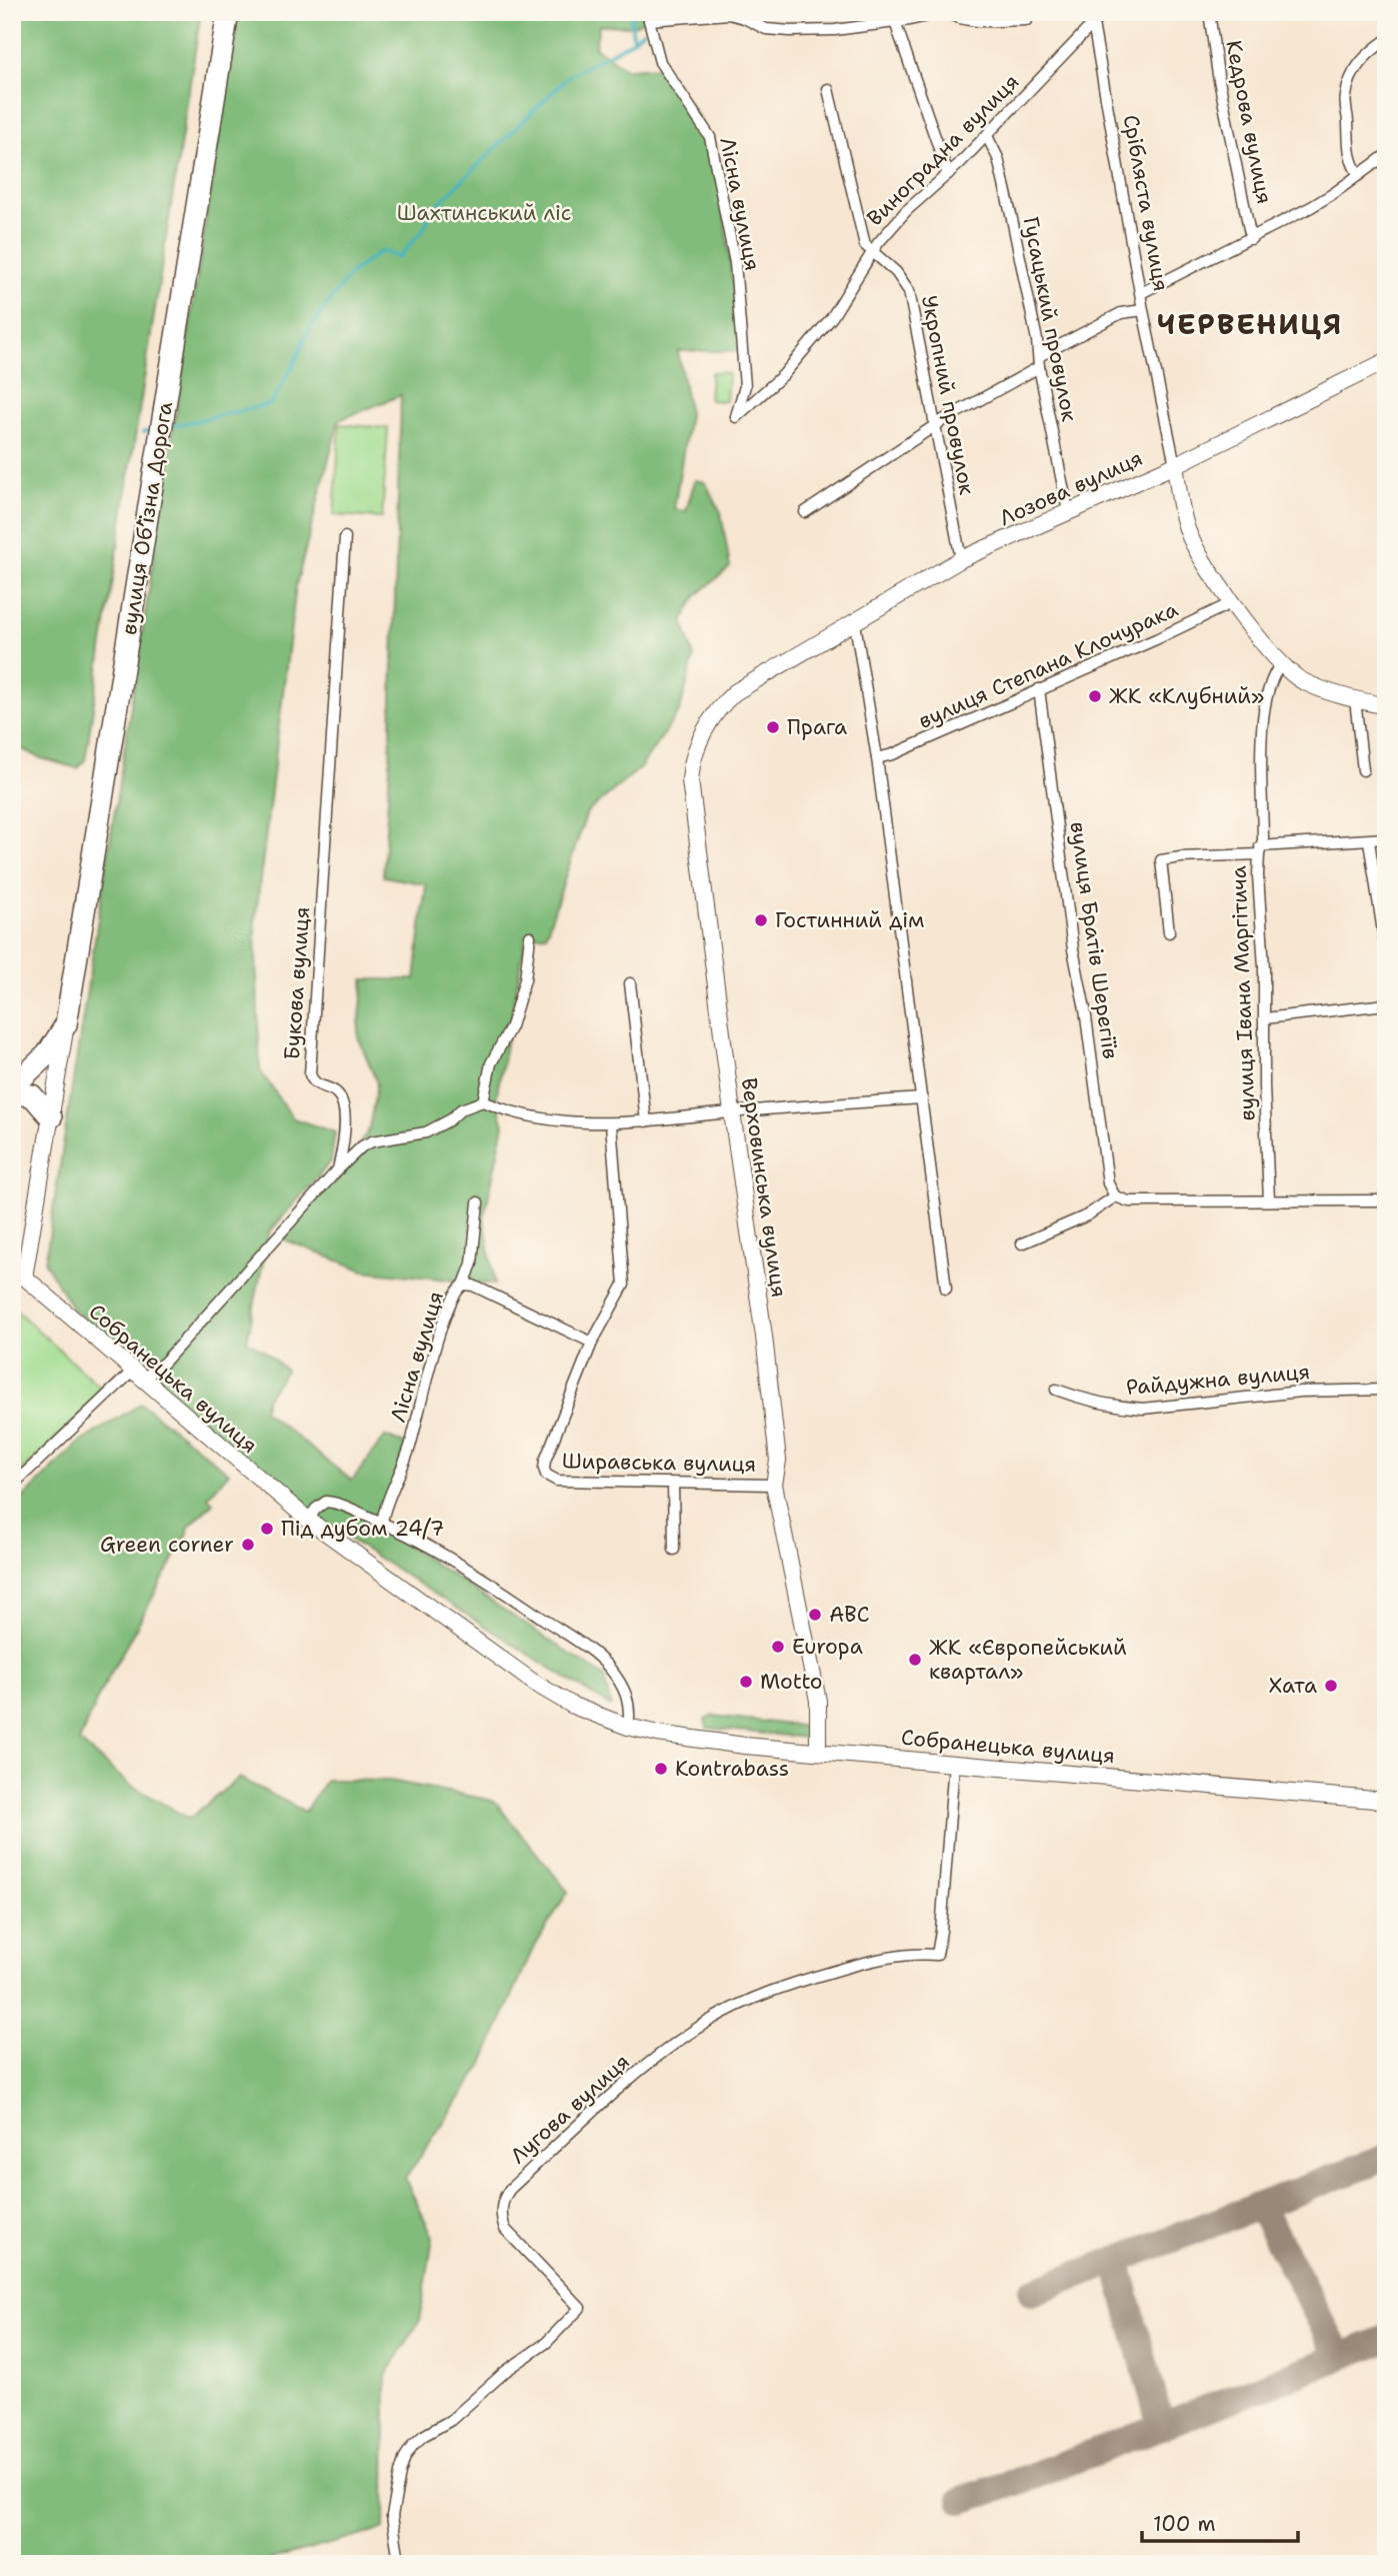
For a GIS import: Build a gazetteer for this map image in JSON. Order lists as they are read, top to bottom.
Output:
{
  "streets": {
    "highway": ["вулиця Обʼїзна Дорога"],
    "street": [
      "Кедрова вулиця",
      "Виноградна вулиця",
      "Срібляста вулиця",
      "Лісна вулиця",
      "Гусацький провулок",
      "Укропний провулок",
      "Лозова вулиця",
      "вулиця Степана Клочурака",
      "вулиця Братів Шерегіїв",
      "Букова вулиця",
      "вулиця Івана Маргітича",
      "Верховинська вулиця",
      "Собранецька вулиця",
      "Райдужна вулиця",
      "Ширавська вулиця",
      "Лугова вулиця"
    ]
  },
  "crossings": [
    ["Виноградна вулиця", "Срібляста вулиця"],
    ["Виноградна вулиця", "Лісна вулиця"],
    ["Виноградна вулиця", "Гусацький провулок"],
    ["Виноградна вулиця", "Укропний провулок"],
    ["Срібляста вулиця", "Лозова вулиця"],
    ["Срібляста вулиця", "вулиця Степана Клочурака"],
    ["Срібляста вулиця", "вулиця Івана Маргітича"],
    ["Гусацький провулок", "Лозова вулиця"],
    ["Укропний провулок", "Лозова вулиця"],
    ["Лозова вулиця", "Верховинська вулиця"],
    ["вулиця Обʼїзна Дорога", "Собранецька вулиця"],
    ["вулиця Степана Клочурака", "вулиця Братів Шерегіїв"],
    ["Верховинська вулиця", "Собранецька вулиця"],
    ["Верховинська вулиця", "Ширавська вулиця"],
    ["Собранецька вулиця", "Лугова вулиця"]
  ],
  "districts": ["ЧЕРВЕНИЦЯ"],
  "parks": ["Шахтинський ліс"],
  "places": [
    "ЖК «Клубний»",
    "Прага",
    "Гостинний дім",
    "Під дубом 24/7",
    "Green corner",
    "ABC",
    "Europa",
    "ЖК «Європейський квартал»",
    "Motto",
    "Хата",
    "Kontrabass"
  ],
  "scale_bar": "100 m"
}
